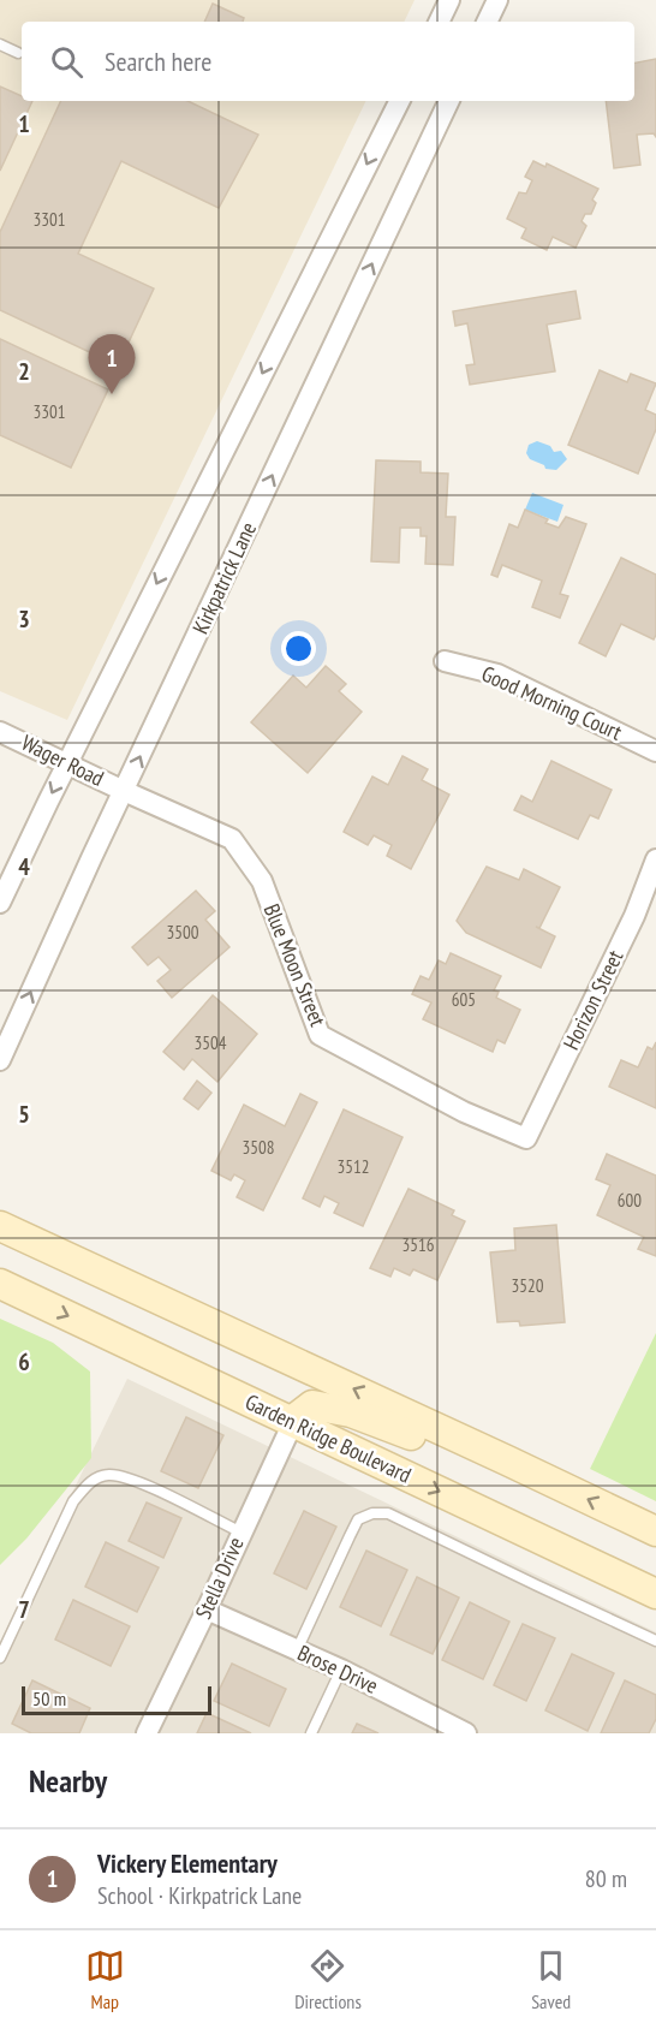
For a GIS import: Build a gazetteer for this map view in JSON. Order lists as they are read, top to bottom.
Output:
{
  "streets": {
    "main road": ["Garden Ridge Boulevard"],
    "street": [
      "Kirkpatrick Lane",
      "Good Morning Court",
      "Wager Road",
      "Blue Moon Street",
      "Horizon Street",
      "Stella Drive",
      "Brose Drive"
    ]
  },
  "crossings": [
    ["Kirkpatrick Lane", "Wager Road"],
    ["Kirkpatrick Lane", "Blue Moon Street"],
    ["Wager Road", "Blue Moon Street"],
    ["Blue Moon Street", "Horizon Street"],
    ["Garden Ridge Boulevard", "Stella Drive"],
    ["Stella Drive", "Brose Drive"]
  ],
  "house_numbers": [
    "3301",
    "3301",
    "3500",
    "605",
    "3504",
    "3508",
    "3512",
    "600",
    "3516",
    "3520"
  ],
  "scale_bar": "50 m",
  "page": {
    "search": "Search here",
    "pins": "1",
    "scale": "50 m",
    "heading": "Nearby",
    "list": [
      {
        "mark": "1",
        "name": "Vickery Elementary",
        "note": "School · Kirkpatrick Lane",
        "value": "80 m"
      }
    ],
    "nav": ["Map", "Directions", "Saved"]
  },
  "grid": {
    "rows": [
      "1",
      "2",
      "3",
      "4",
      "5",
      "6",
      "7"
    ]
  }
}
